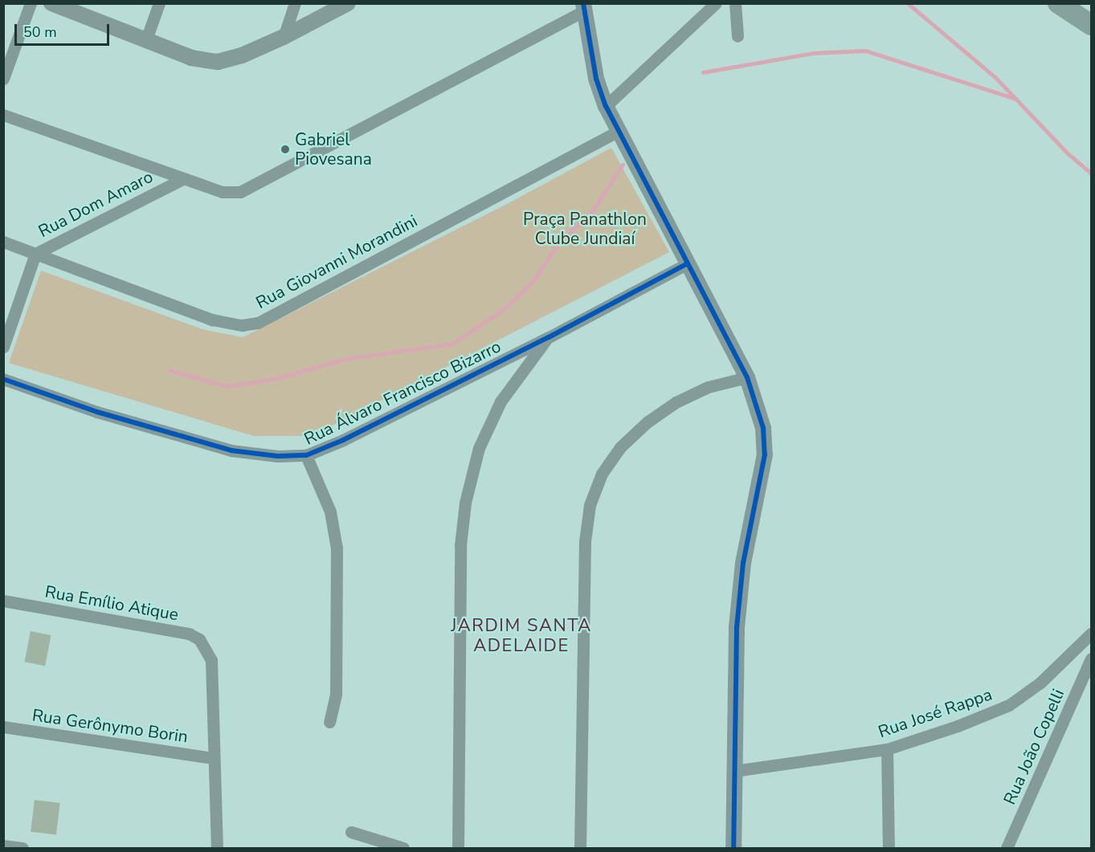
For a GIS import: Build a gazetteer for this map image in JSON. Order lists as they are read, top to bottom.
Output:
{
  "streets": {
    "street": [
      "Rua Dom Amaro",
      "Rua Giovanni Morandini",
      "Rua Álvaro Francisco Bizarro",
      "Rua Emílio Atique",
      "Rua José Rappa",
      "Rua Gerônymo Borin",
      "Rua João Copelli"
    ]
  },
  "crossings": [
    ["Rua Dom Amaro", "Rua Giovanni Morandini"],
    ["Rua Emílio Atique", "Rua Gerônymo Borin"]
  ],
  "districts": ["JARDIM SANTA ADELAIDE"],
  "parks": ["Praça Panathlon Clube Jundiaí"],
  "places": ["Gabriel Piovesana"],
  "scale_bar": "50 m"
}
